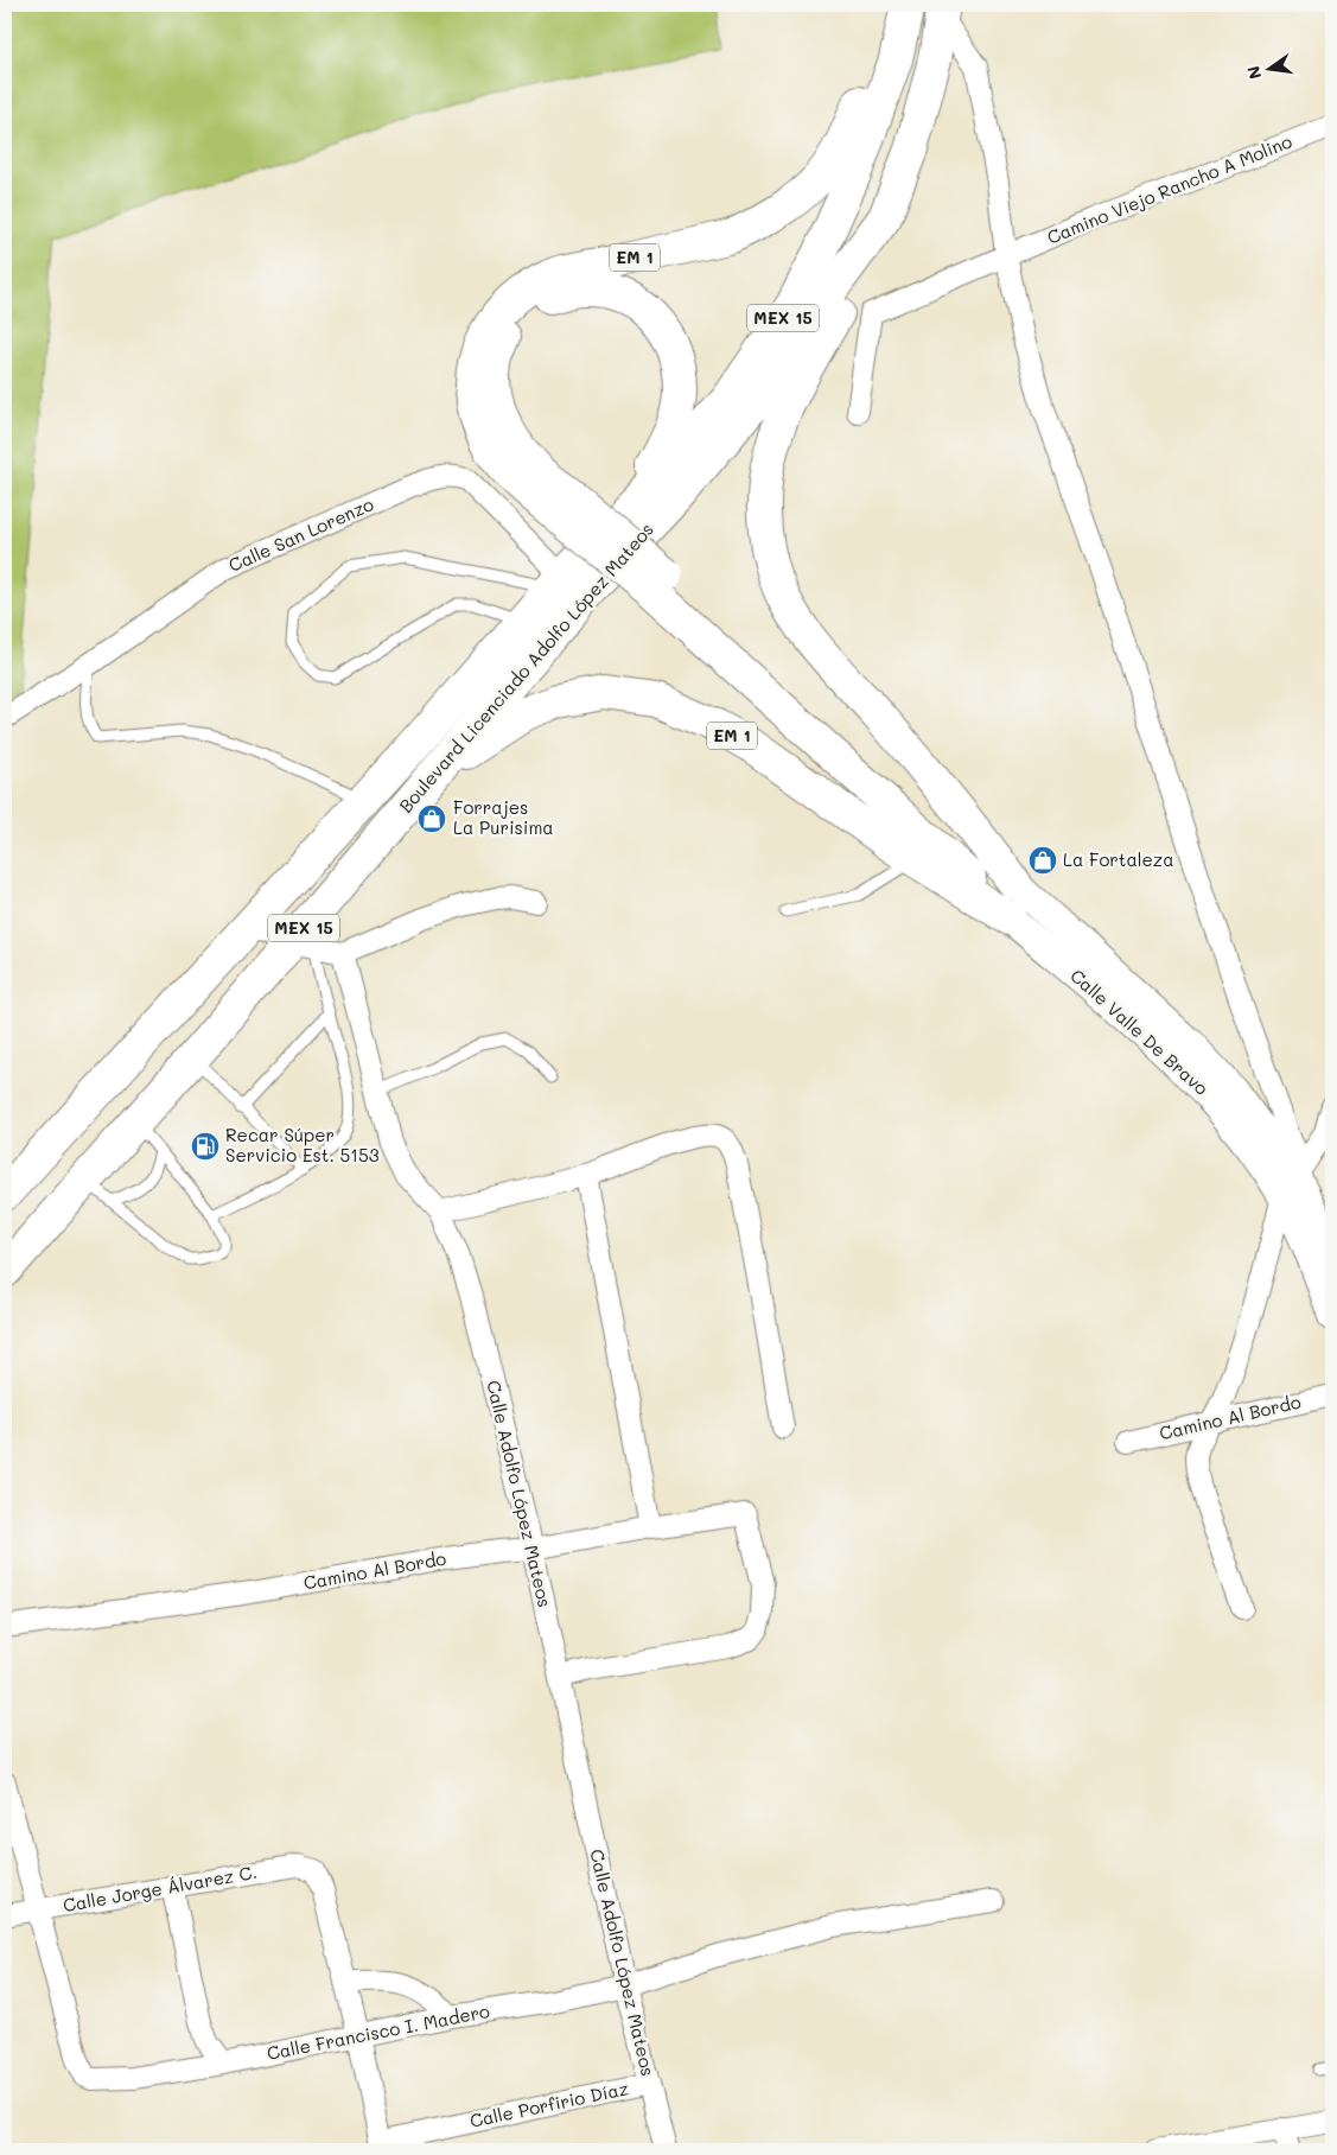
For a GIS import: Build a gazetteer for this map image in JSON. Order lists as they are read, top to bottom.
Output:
{
  "streets": {
    "main road": [
      "EM 1",
      "MEX 15",
      "Boulevard Licenciado Adolfo López Mateos",
      "Calle Valle De Bravo"
    ],
    "street": [
      "Camino Viejo Rancho A Molino",
      "Calle San Lorenzo",
      "Camino Al Bordo",
      "Calle Adolfo López Mateos",
      "Calle Jorge Álvarez C.",
      "Calle Francisco I. Madero",
      "Calle Porfirio Díaz"
    ]
  },
  "crossings": [
    ["EM 1", "Boulevard Licenciado Adolfo López Mateos"],
    ["EM 1", "Calle Valle De Bravo"],
    ["Calle San Lorenzo", "Boulevard Licenciado Adolfo López Mateos"],
    ["Camino Al Bordo", "Calle Adolfo López Mateos"],
    ["Calle Adolfo López Mateos", "Calle Francisco I. Madero"],
    ["Calle Adolfo López Mateos", "Calle Porfirio Díaz"],
    ["Calle Jorge Álvarez C.", "Calle Francisco I. Madero"]
  ],
  "places": {
    "shop": ["Forrajes La Purisima", "La Fortaleza"],
    "fuel station": ["Recar Súper Servicio Est. 5153"]
  },
  "north": "left"
}
